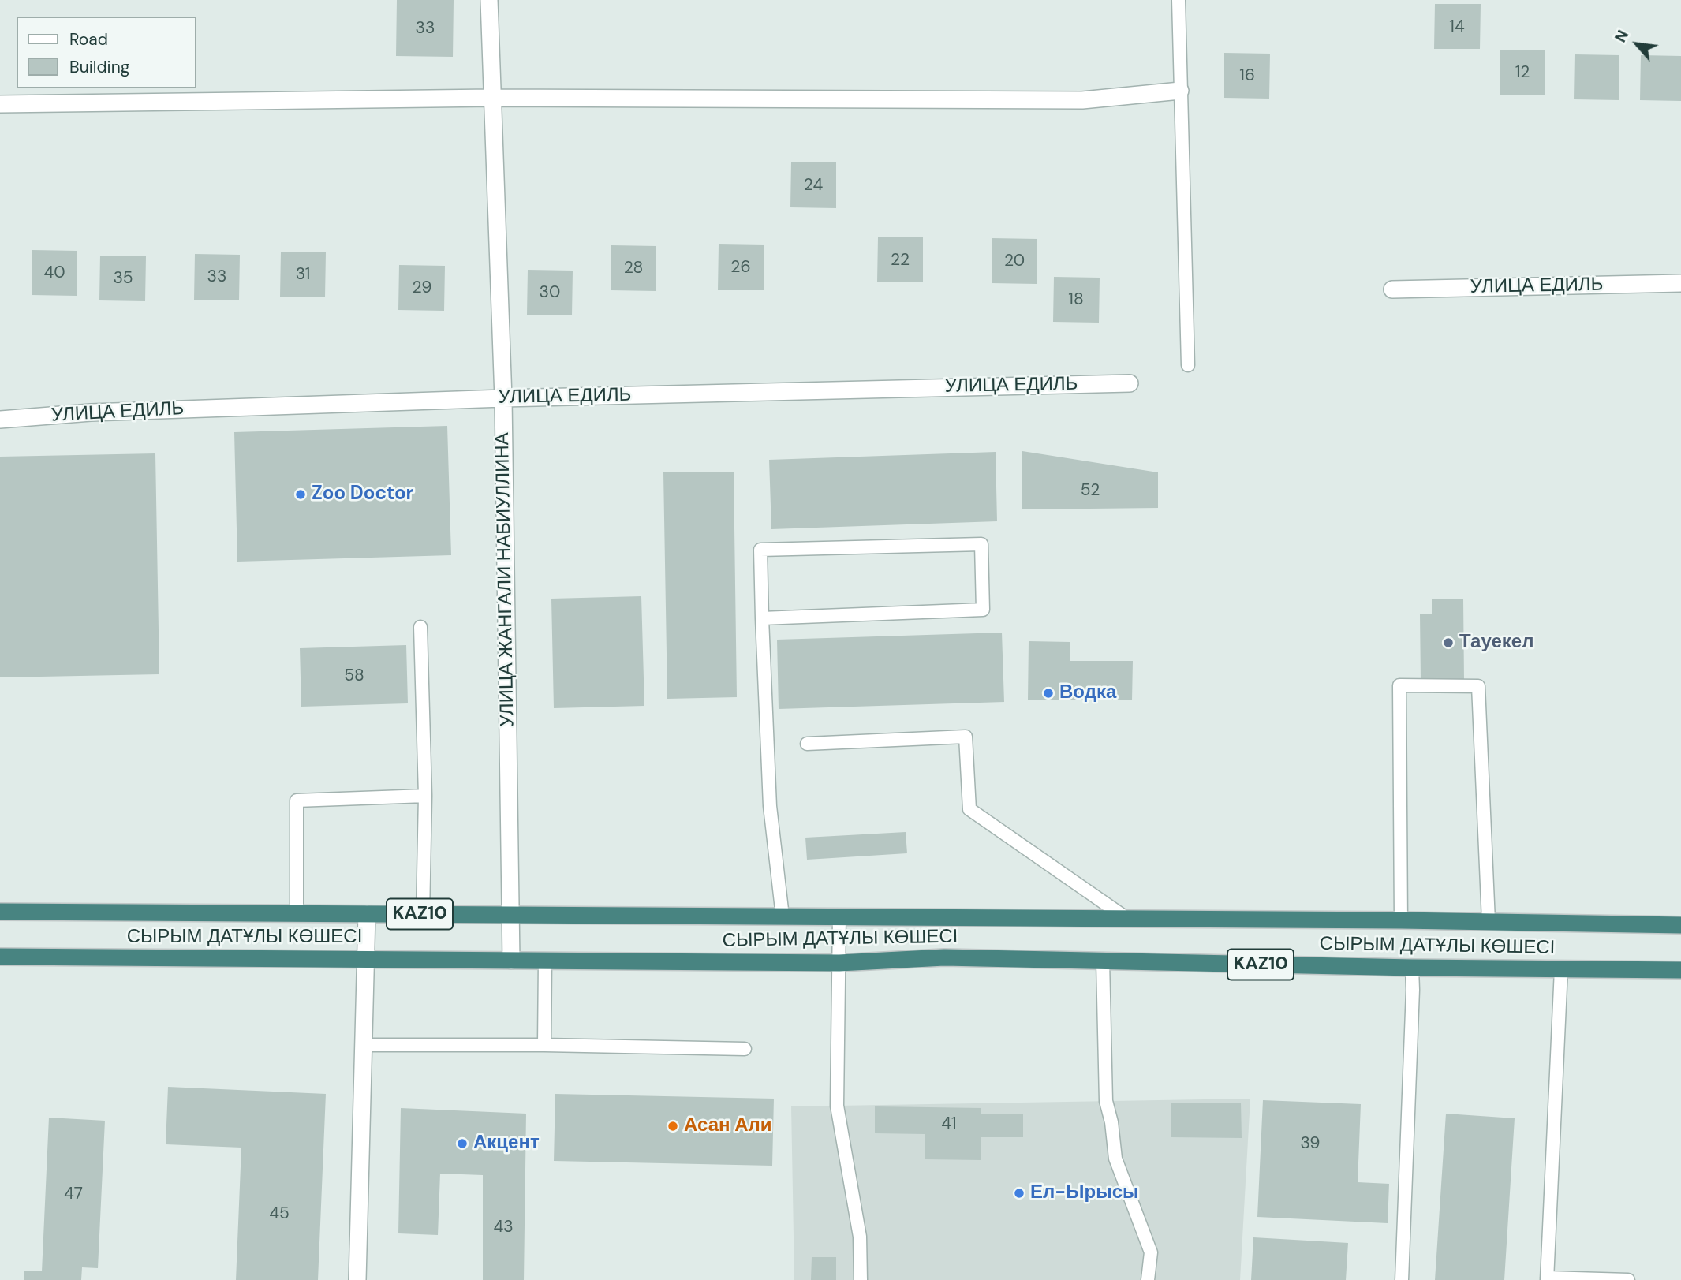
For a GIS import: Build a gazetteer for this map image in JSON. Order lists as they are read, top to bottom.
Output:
{
  "streets": {
    "highway": ["KAZ10", "СЫРЫМ ДАТҰЛЫ КӨШЕСІ"],
    "street": ["УЛИЦА ЕДИЛЬ", "УЛИЦА ЖАНГАЛИ НАБИУЛЛИНА"]
  },
  "crossings": [
    ["УЛИЦА ЕДИЛЬ", "УЛИЦА ЖАНГАЛИ НАБИУЛЛИНА"],
    ["УЛИЦА ЖАНГАЛИ НАБИУЛЛИНА", "СЫРЫМ ДАТҰЛЫ КӨШЕСІ"]
  ],
  "places": [
    "Zoo Doctor",
    "Тауекел",
    "Водка",
    "Асан Али",
    "Акцент",
    "Ел-Ырысы"
  ],
  "house_numbers": [
    "14",
    "33",
    "12",
    "16",
    "24",
    "22",
    "20",
    "26",
    "28",
    "40",
    "31",
    "33",
    "35",
    "29",
    "30",
    "18",
    "52",
    "58",
    "41",
    "39",
    "47",
    "45",
    "43"
  ],
  "legend": ["Road", "Building"],
  "north": "top left"
}
